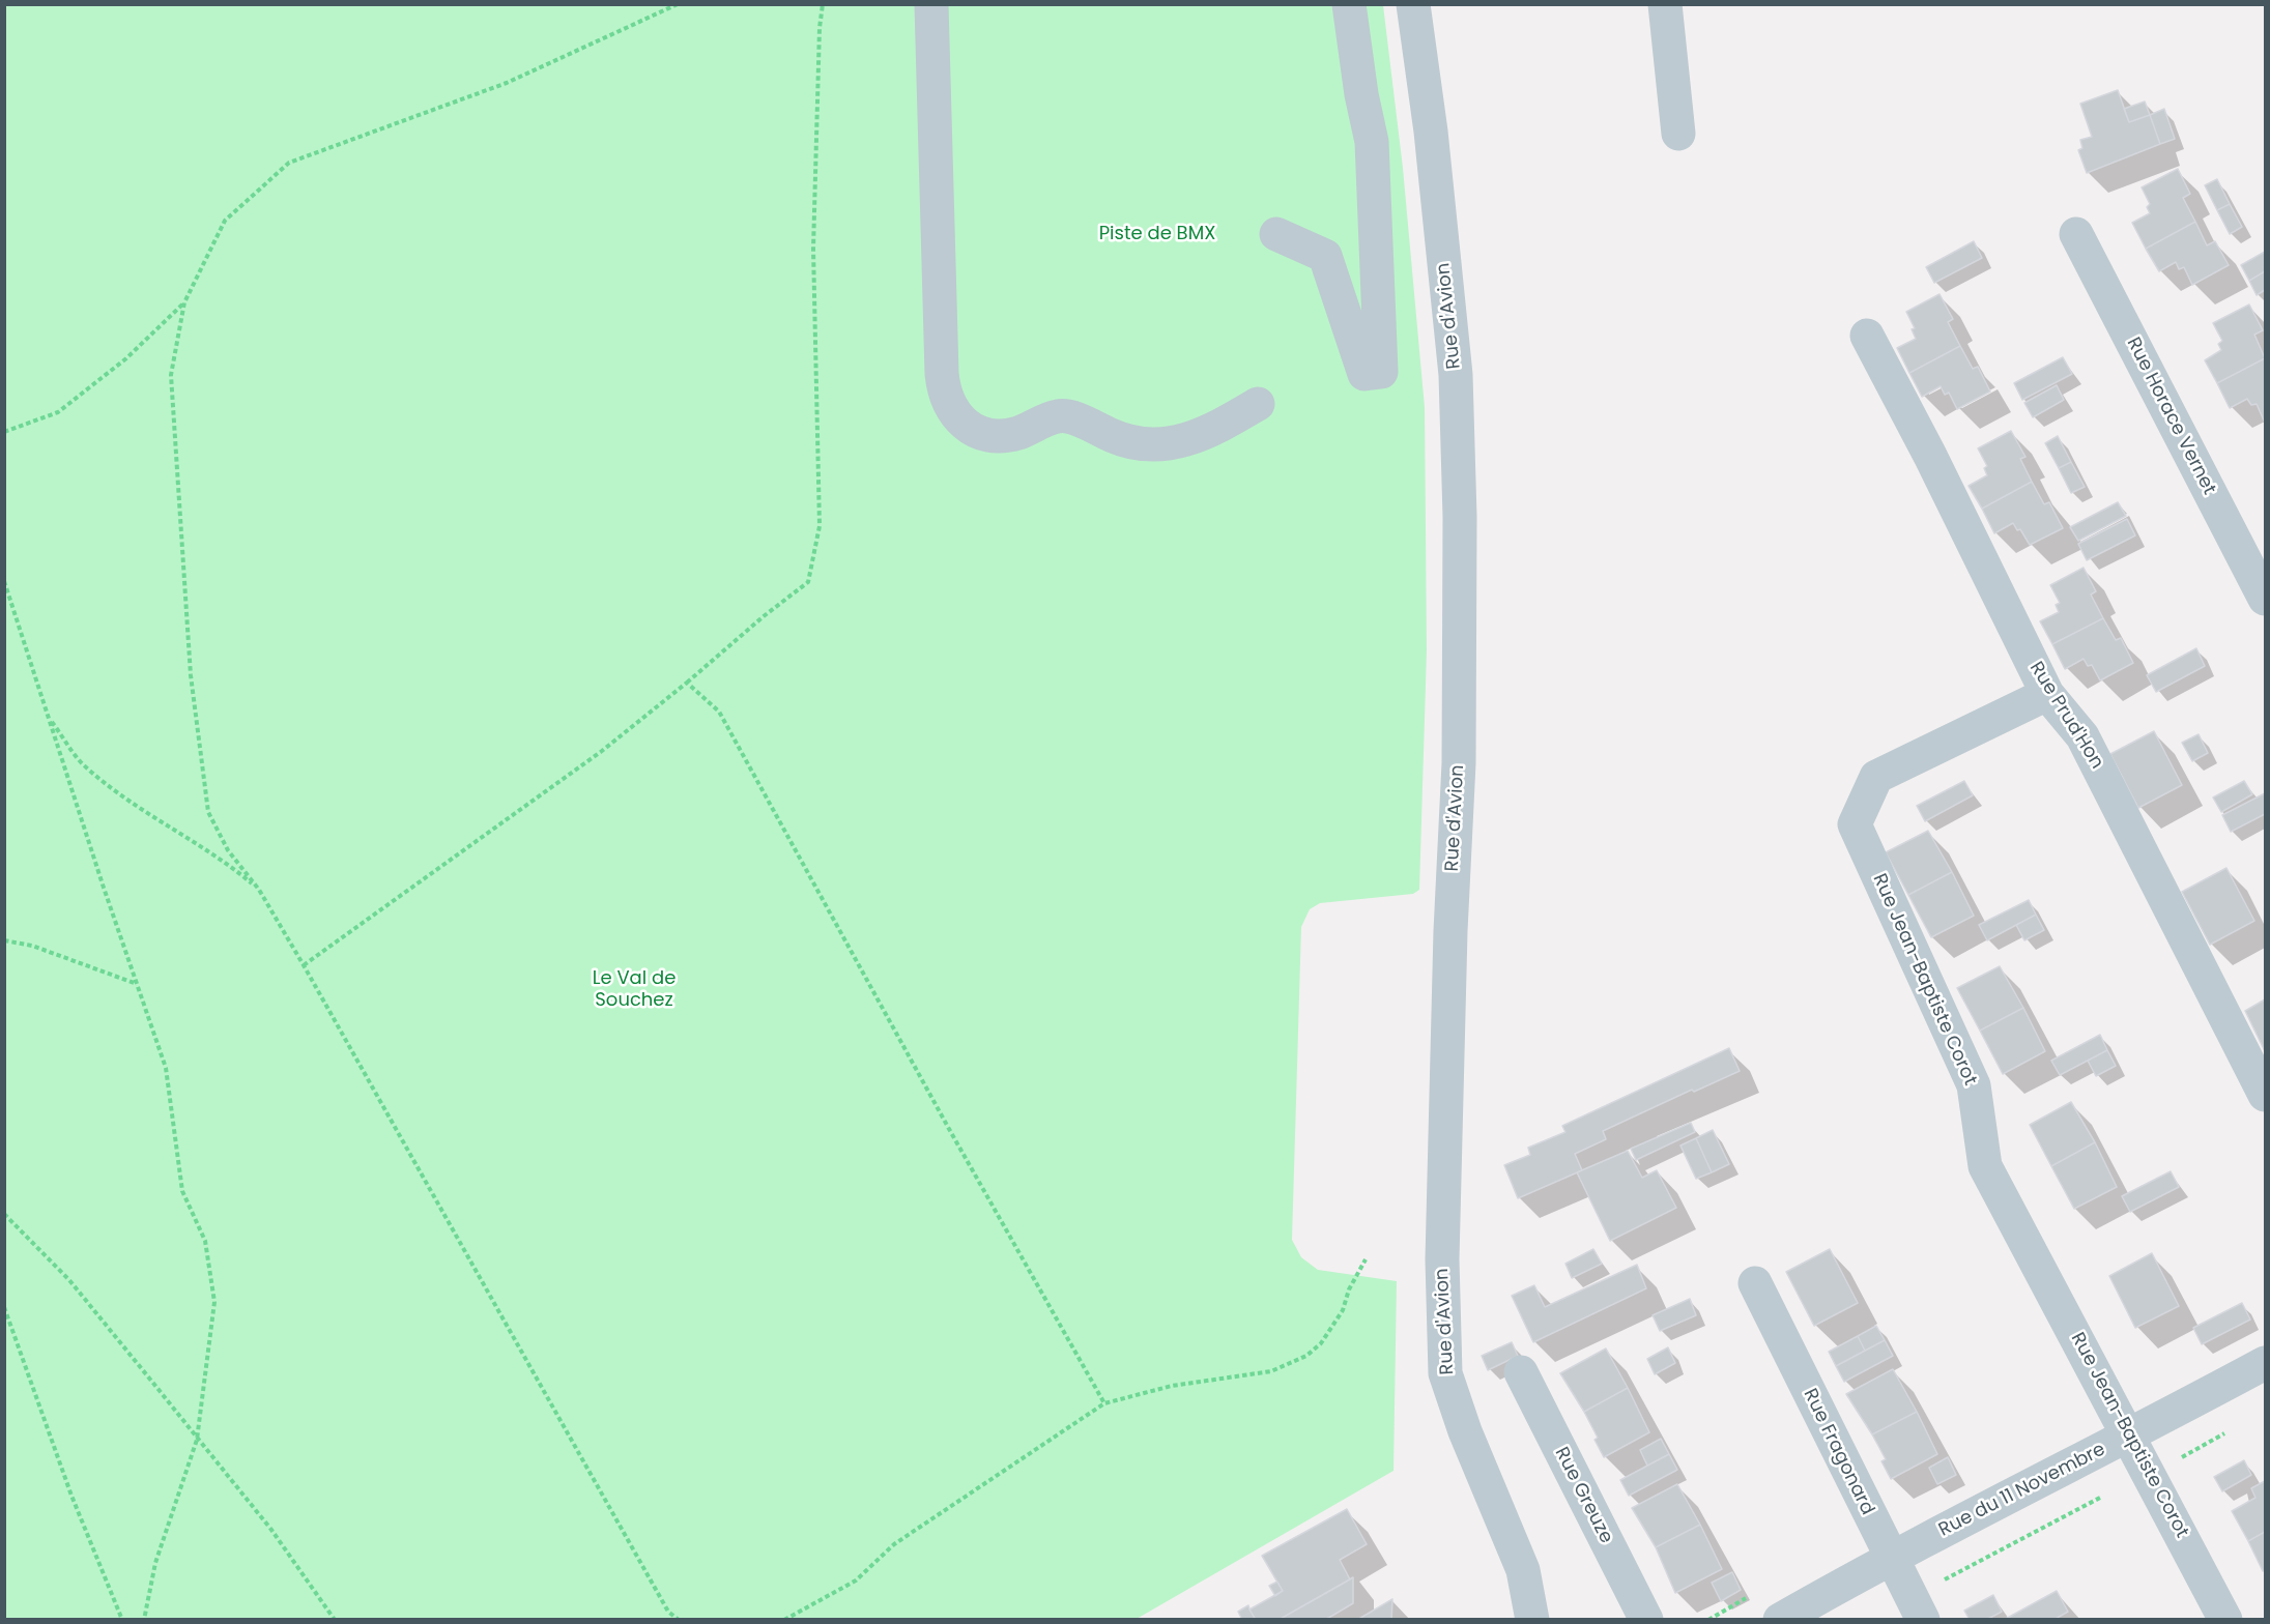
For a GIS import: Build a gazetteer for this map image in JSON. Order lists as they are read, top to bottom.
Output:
{
  "streets": {
    "street": [
      "Rue d'Avion",
      "Rue Horace Vernet",
      "Rue Prud'Hon",
      "Rue Jean-Baptiste Corot",
      "Rue Fragonard",
      "Rue du 11 Novembre",
      "Rue Greuze"
    ]
  },
  "crossings": [
    ["Rue Prud'Hon", "Rue Jean-Baptiste Corot"],
    ["Rue Jean-Baptiste Corot", "Rue du 11 Novembre"],
    ["Rue Fragonard", "Rue du 11 Novembre"]
  ],
  "parks": ["Piste de BMX", "Le Val de Souchez"]
}
